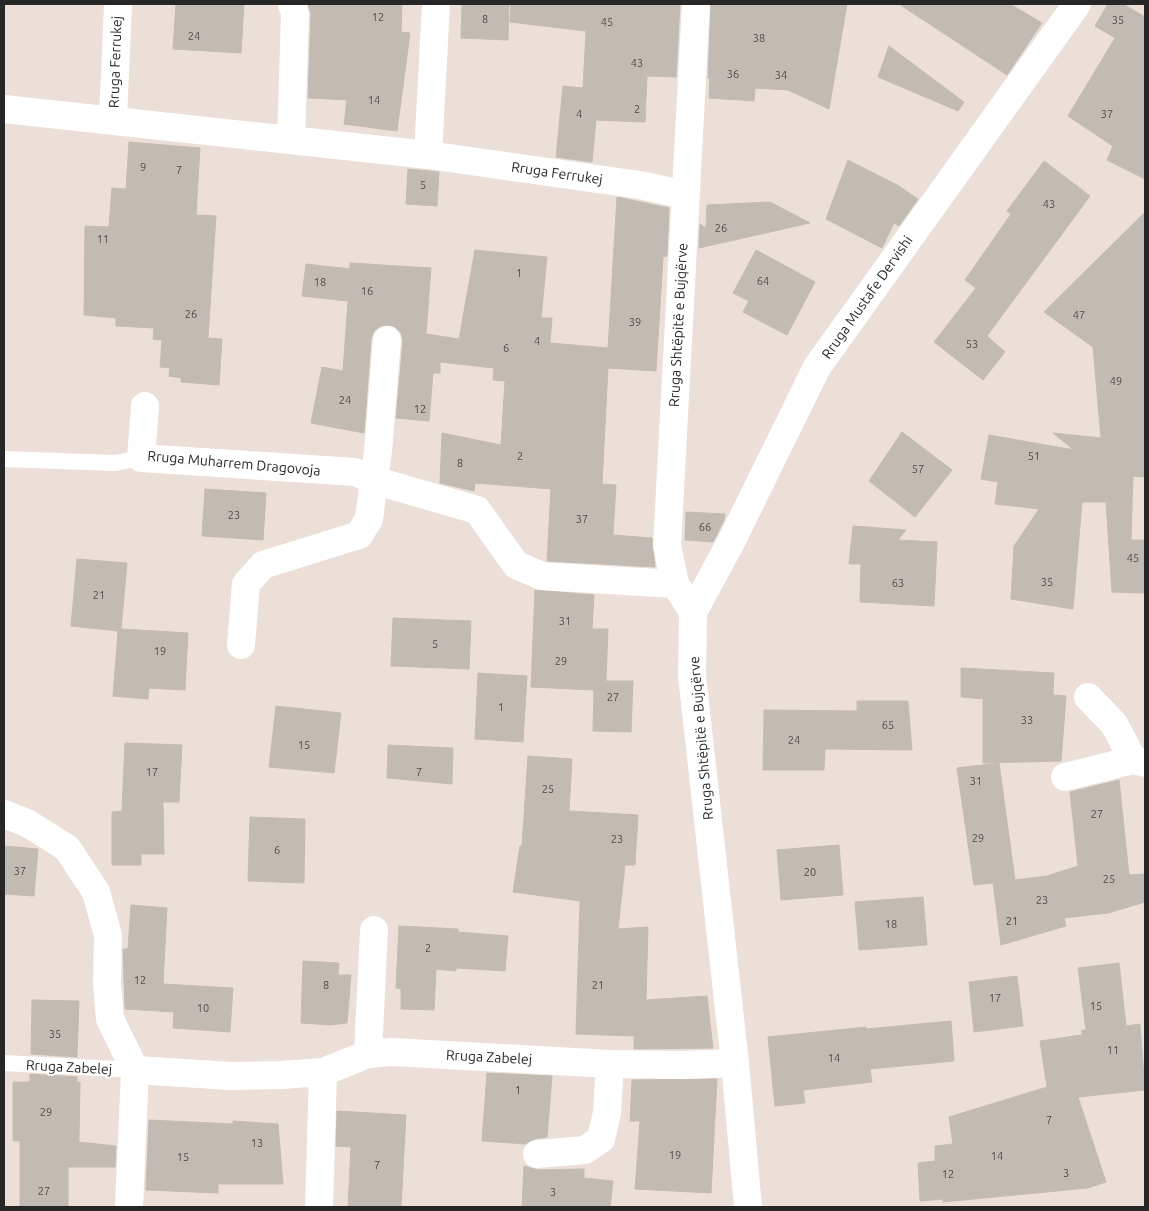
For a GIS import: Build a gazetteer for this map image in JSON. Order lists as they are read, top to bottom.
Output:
{
  "streets": {
    "street": [
      "Rruga Ferrukej",
      "Rruga Mustafe Dervishi",
      "Rruga Shtëpitë e Bujqërve",
      "Rruga Muharrem Dragovoja",
      "Rruga Zabelej"
    ]
  },
  "crossings": [
    ["Rruga Ferrukej", "Rruga Shtëpitë e Bujqërve"],
    ["Rruga Mustafe Dervishi", "Rruga Shtëpitë e Bujqërve"],
    ["Rruga Shtëpitë e Bujqërve", "Rruga Muharrem Dragovoja"],
    ["Rruga Shtëpitë e Bujqërve", "Rruga Zabelej"]
  ],
  "house_numbers": [
    "12",
    "8",
    "35",
    "45",
    "24",
    "38",
    "43",
    "36",
    "34",
    "14",
    "2",
    "4",
    "37",
    "9",
    "7",
    "5",
    "43",
    "26",
    "11",
    "1",
    "64",
    "18",
    "16",
    "26",
    "47",
    "39",
    "4",
    "53",
    "6",
    "49",
    "24",
    "12",
    "2",
    "51",
    "8",
    "57",
    "23",
    "37",
    "66",
    "45",
    "35",
    "63",
    "21",
    "31",
    "5",
    "19",
    "29",
    "27",
    "1",
    "33",
    "65",
    "24",
    "15",
    "17",
    "7",
    "31",
    "25",
    "27",
    "29",
    "23",
    "6",
    "37",
    "20",
    "25",
    "23",
    "21",
    "18",
    "2",
    "12",
    "8",
    "21",
    "17",
    "15",
    "10",
    "35",
    "11",
    "14",
    "1",
    "29",
    "7",
    "13",
    "19",
    "14",
    "15",
    "7",
    "3",
    "12",
    "27",
    "3"
  ]
}
